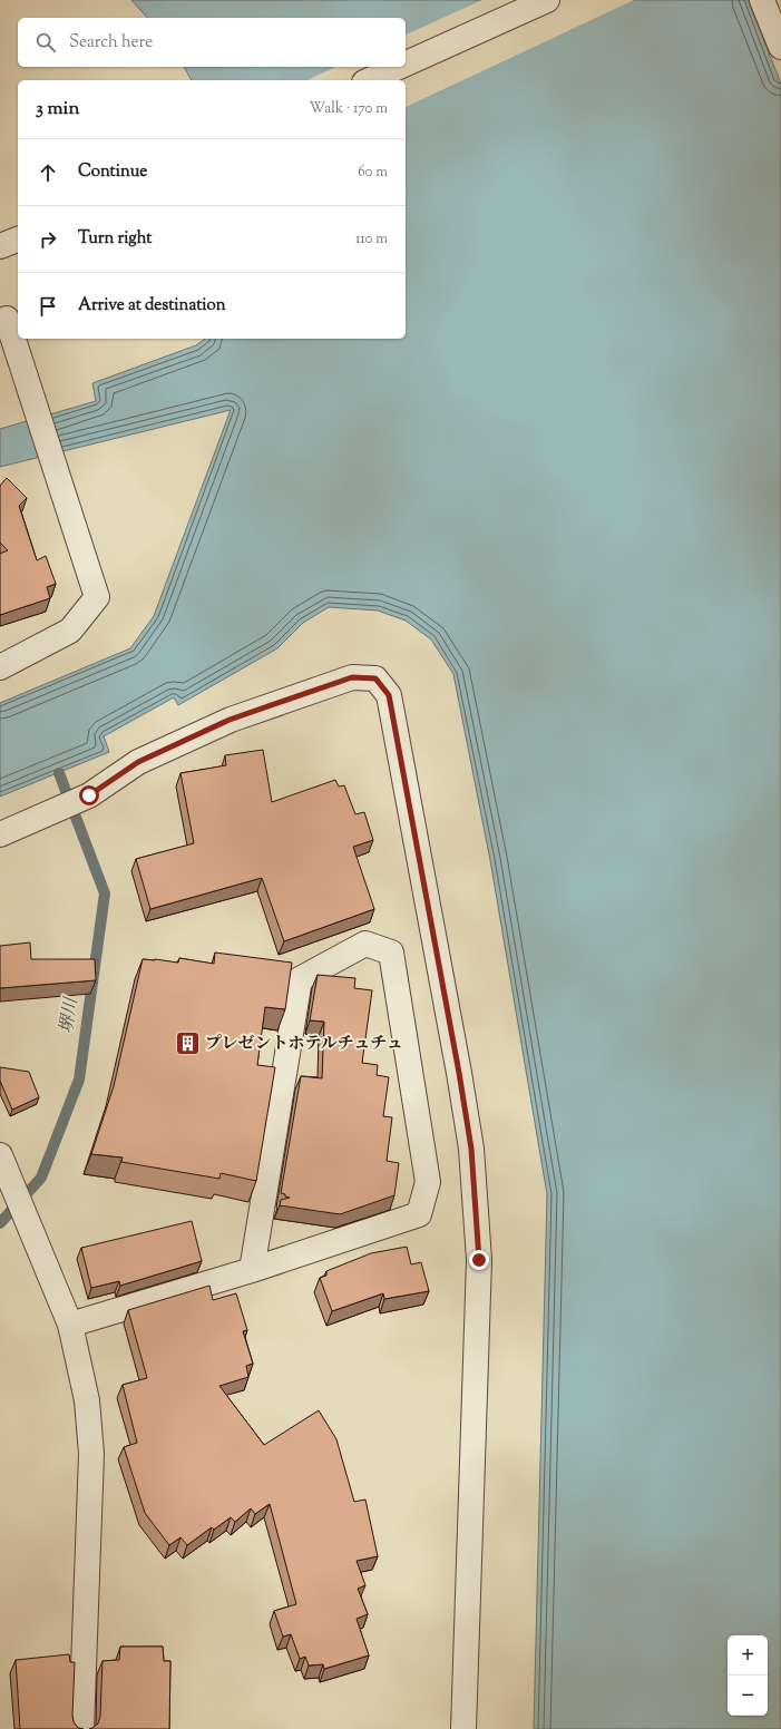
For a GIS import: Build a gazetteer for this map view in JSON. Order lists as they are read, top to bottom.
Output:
{
  "water": ["堺川"],
  "places": {
    "building": ["プレゼントホテルチュチュ"]
  },
  "page": {
    "search": "Search here",
    "heading": ["3 min", "Walk · 170 m"],
    "list": [
      ["Continue", "60 m"],
      ["Turn right", "110 m"],
      "Arrive at destination"
    ],
    "map_buttons": ["+", "−"]
  }
}
